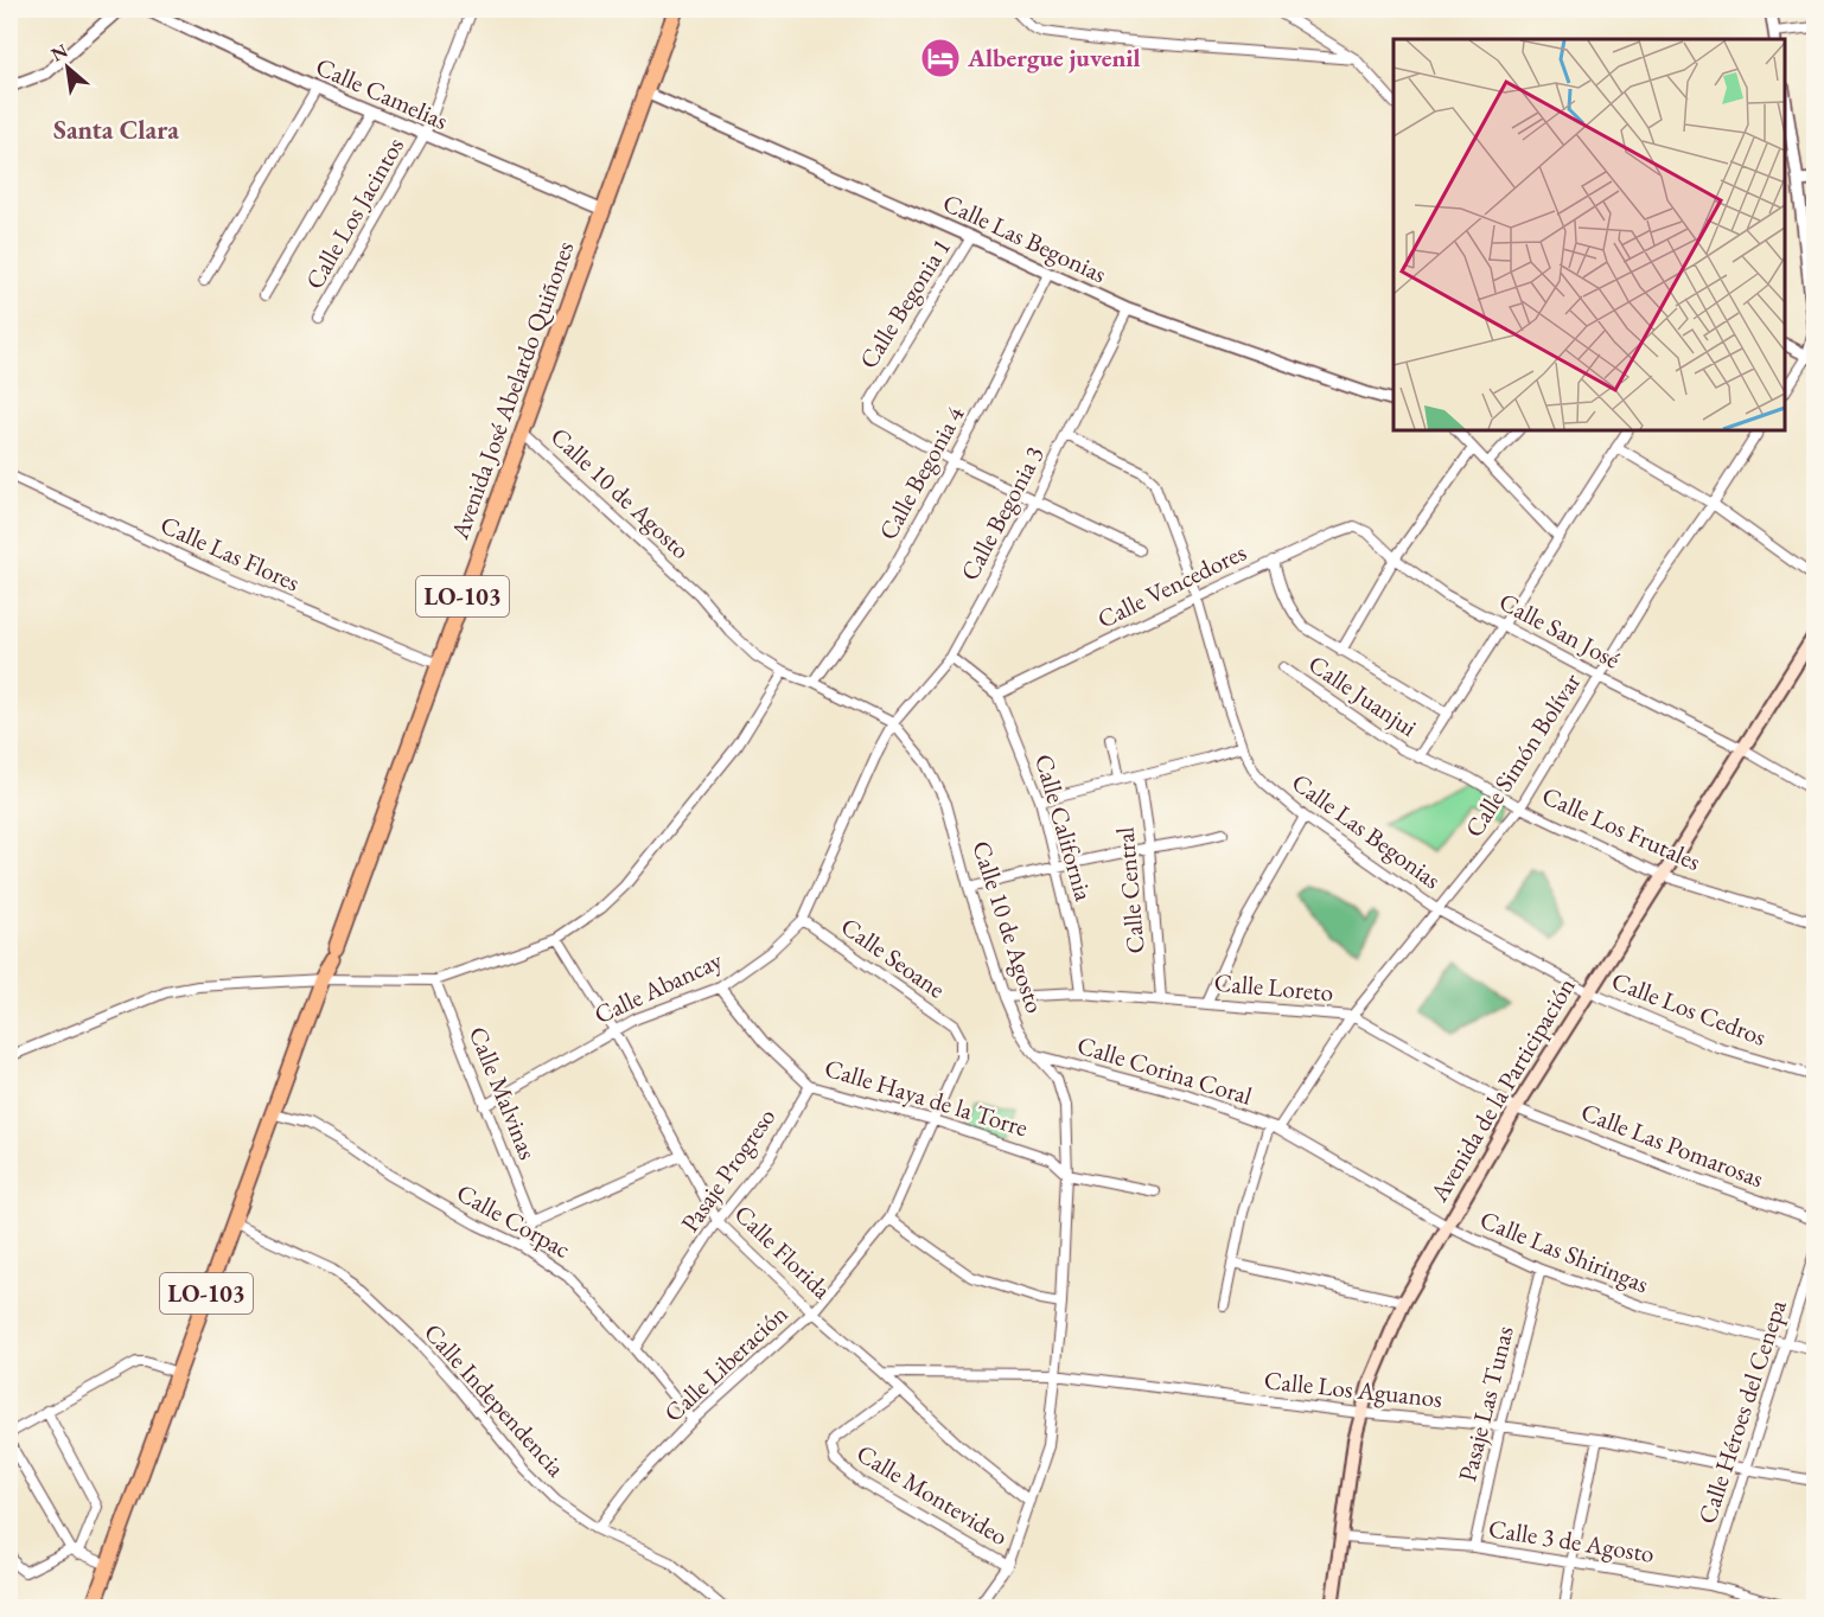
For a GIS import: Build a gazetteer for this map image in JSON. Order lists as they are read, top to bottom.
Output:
{
  "streets": {
    "main road": ["Avenida José Abelardo Quiñones", "LO-103", "Avenida de la Participación"],
    "street": [
      "Calle Camelias",
      "Calle Los Jacintos",
      "Calle Las Begonias",
      "Calle Begonia 1",
      "Calle Begonia 4",
      "Calle 10 de Agosto",
      "Calle Begonia 3",
      "Calle Las Flores",
      "Calle Vencedores",
      "Calle San José",
      "Calle Juanjui",
      "Calle Simón Bolívar",
      "Calle California",
      "Calle Los Frutales",
      "Calle Central",
      "Calle Seoane",
      "Calle Abancay",
      "Calle Loreto",
      "Calle Los Cedros",
      "Calle Corina Coral",
      "Calle Malvinas",
      "Calle Haya de la Torre",
      "Calle Las Pomarosas",
      "Pasaje Progreso",
      "Calle Corpac",
      "Calle Florida",
      "Calle Las Shiringas",
      "Calle Liberación",
      "Calle Los Aguanos",
      "Calle Independencia",
      "Pasaje Las Tunas",
      "Calle Héroes del Cenepa",
      "Calle Montevideo",
      "Calle 3 de Agosto"
    ]
  },
  "crossings": [
    ["Calle Camelias", "Calle Los Jacintos"],
    ["Calle Camelias", "Avenida José Abelardo Quiñones"],
    ["Calle Las Begonias", "Calle Begonia 1"],
    ["Calle Las Begonias", "Avenida José Abelardo Quiñones"],
    ["Calle Las Begonias", "Calle Begonia 4"],
    ["Calle Las Begonias", "Calle Begonia 3"],
    ["Calle Las Begonias", "Calle Vencedores"],
    ["Calle Las Begonias", "Calle Simón Bolívar"],
    ["Calle Las Begonias", "Calle Los Cedros"],
    ["Calle Las Begonias", "Avenida de la Participación"],
    ["Calle Begonia 1", "Calle Begonia 4"],
    ["Avenida José Abelardo Quiñones", "Calle 10 de Agosto"],
    ["Avenida José Abelardo Quiñones", "Calle Las Flores"],
    ["Avenida José Abelardo Quiñones", "Calle Corpac"],
    ["Avenida José Abelardo Quiñones", "Calle Independencia"],
    ["Calle Begonia 4", "Calle 10 de Agosto"],
    ["Calle 10 de Agosto", "Calle Begonia 3"],
    ["Calle 10 de Agosto", "Calle Abancay"],
    ["Calle 10 de Agosto", "Calle Loreto"],
    ["Calle 10 de Agosto", "Calle Corina Coral"],
    ["Calle 10 de Agosto", "Calle Haya de la Torre"],
    ["Calle 10 de Agosto", "Calle Florida"],
    ["Calle 10 de Agosto", "Calle Los Aguanos"],
    ["Calle 10 de Agosto", "Calle Montevideo"],
    ["Calle Begonia 3", "Calle California"],
    ["Calle Begonia 3", "Calle Abancay"],
    ["Calle Vencedores", "Calle San José"],
    ["Calle Vencedores", "Calle California"],
    ["Calle San José", "Calle Simón Bolívar"],
    ["Calle San José", "Avenida de la Participación"],
    ["Calle Juanjui", "Calle Los Frutales"],
    ["Calle Simón Bolívar", "Calle Los Frutales"],
    ["Calle Simón Bolívar", "Calle Loreto"],
    ["Calle Simón Bolívar", "Calle Corina Coral"],
    ["Calle Simón Bolívar", "Calle Las Shiringas"],
    ["Calle California", "Calle Loreto"],
    ["Calle Los Frutales", "Avenida de la Participación"],
    ["Calle Central", "Calle Loreto"],
    ["Calle Seoane", "Calle Abancay"],
    ["Calle Seoane", "Calle Liberación"],
    ["Calle Abancay", "Calle Malvinas"],
    ["Calle Abancay", "Calle Haya de la Torre"],
    ["Calle Abancay", "Calle Florida"],
    ["Calle Loreto", "Avenida de la Participación"],
    ["Calle Loreto", "Calle Las Pomarosas"],
    ["Calle Los Cedros", "Avenida de la Participación"],
    ["Calle Corina Coral", "Calle Las Shiringas"],
    ["Avenida de la Participación", "Calle Las Pomarosas"],
    ["Avenida de la Participación", "Calle Las Shiringas"],
    ["Avenida de la Participación", "Calle Los Aguanos"],
    ["Avenida de la Participación", "Calle 3 de Agosto"],
    ["Calle Haya de la Torre", "Pasaje Progreso"],
    ["Calle Haya de la Torre", "Calle Liberación"],
    ["Pasaje Progreso", "Calle Corpac"],
    ["Pasaje Progreso", "Calle Florida"],
    ["Calle Corpac", "Calle Liberación"],
    ["Calle Florida", "Calle Liberación"],
    ["Calle Florida", "Calle Los Aguanos"],
    ["Calle Florida", "Calle Montevideo"],
    ["Calle Las Shiringas", "Pasaje Las Tunas"],
    ["Calle Las Shiringas", "Calle Héroes del Cenepa"],
    ["Calle Liberación", "Calle Independencia"],
    ["Calle Los Aguanos", "Pasaje Las Tunas"],
    ["Calle Los Aguanos", "Calle Héroes del Cenepa"],
    ["Pasaje Las Tunas", "Calle 3 de Agosto"],
    ["Calle Héroes del Cenepa", "Calle 3 de Agosto"]
  ],
  "districts": ["Santa Clara"],
  "places": {
    "hotel": ["Albergue juvenil"]
  },
  "north": "top left"
}
